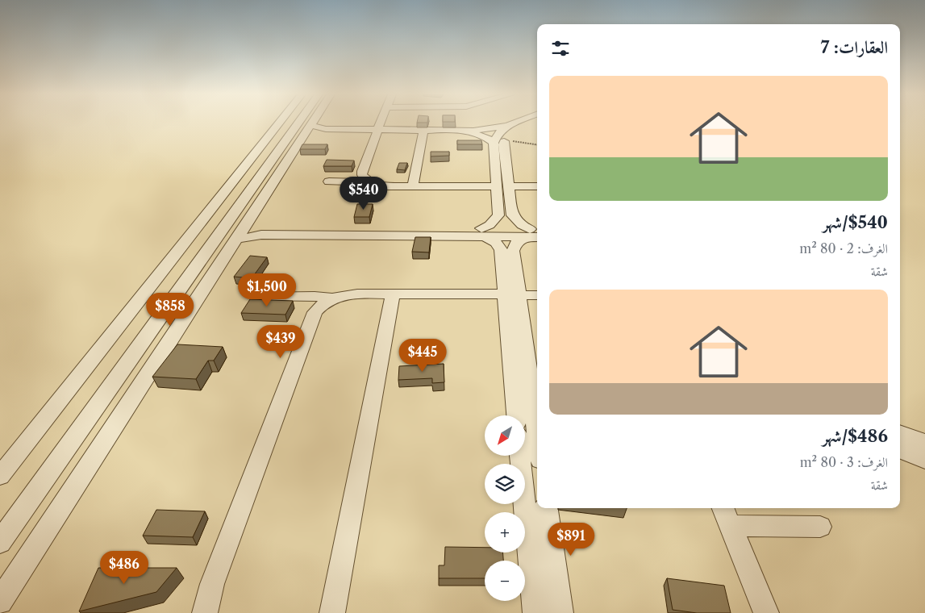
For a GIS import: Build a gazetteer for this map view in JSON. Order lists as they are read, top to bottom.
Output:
{
  "north": "bottom left",
  "page": {
    "heading": "العقارات: 7",
    "list": [
      {
        "name": "$540/شهر",
        "note": "الغرف: 2 · 80 m² · شقة"
      },
      {
        "name": "$486/شهر",
        "note": "الغرف: 3 · 80 m² · شقة"
      }
    ],
    "price": [
      "$540",
      "$1,500",
      "$858",
      "$439",
      "$445",
      "$891",
      "$486"
    ],
    "map_buttons": ["+", "−"]
  }
}
